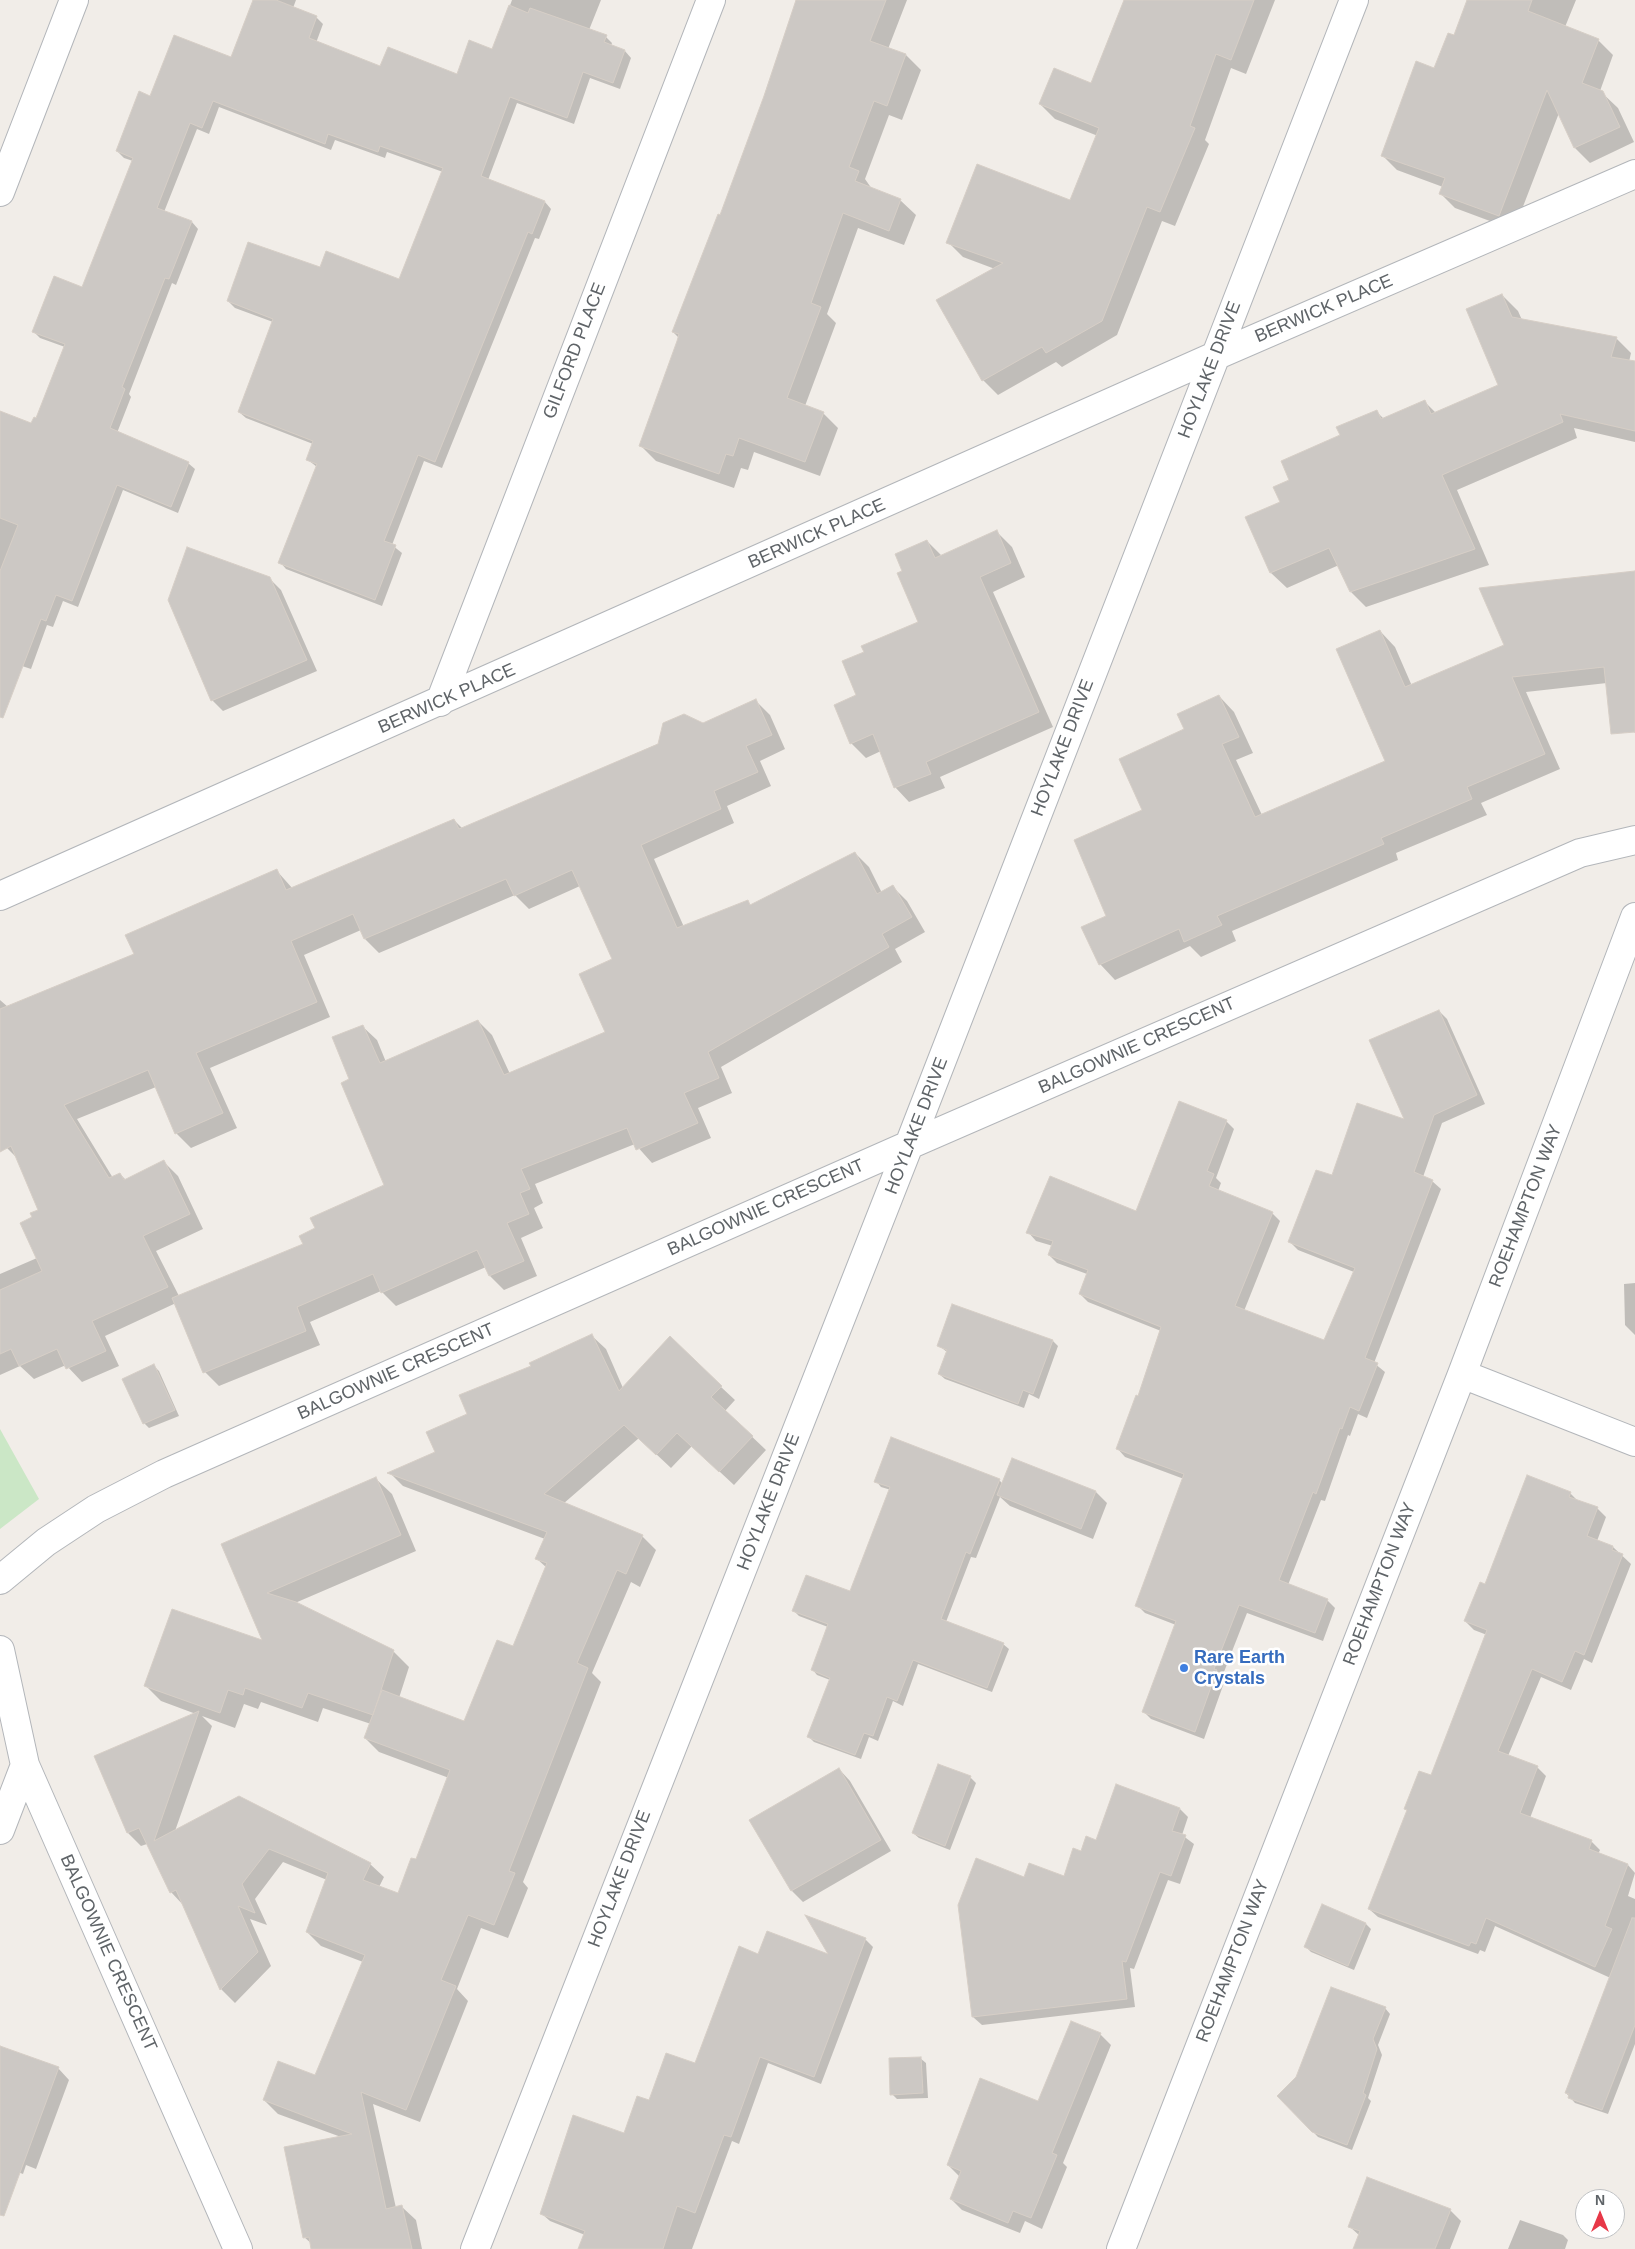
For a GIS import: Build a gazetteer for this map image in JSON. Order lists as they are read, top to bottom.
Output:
{
  "streets": {
    "street": [
      "BERWICK PLACE",
      "GILFORD PLACE",
      "HOYLAKE DRIVE",
      "BALGOWNIE CRESCENT",
      "ROEHAMPTON WAY"
    ]
  },
  "crossings": [
    ["BERWICK PLACE", "GILFORD PLACE"],
    ["BERWICK PLACE", "HOYLAKE DRIVE"],
    ["HOYLAKE DRIVE", "BALGOWNIE CRESCENT"]
  ],
  "places": ["Rare Earth Crystals"],
  "north": "top"
}
